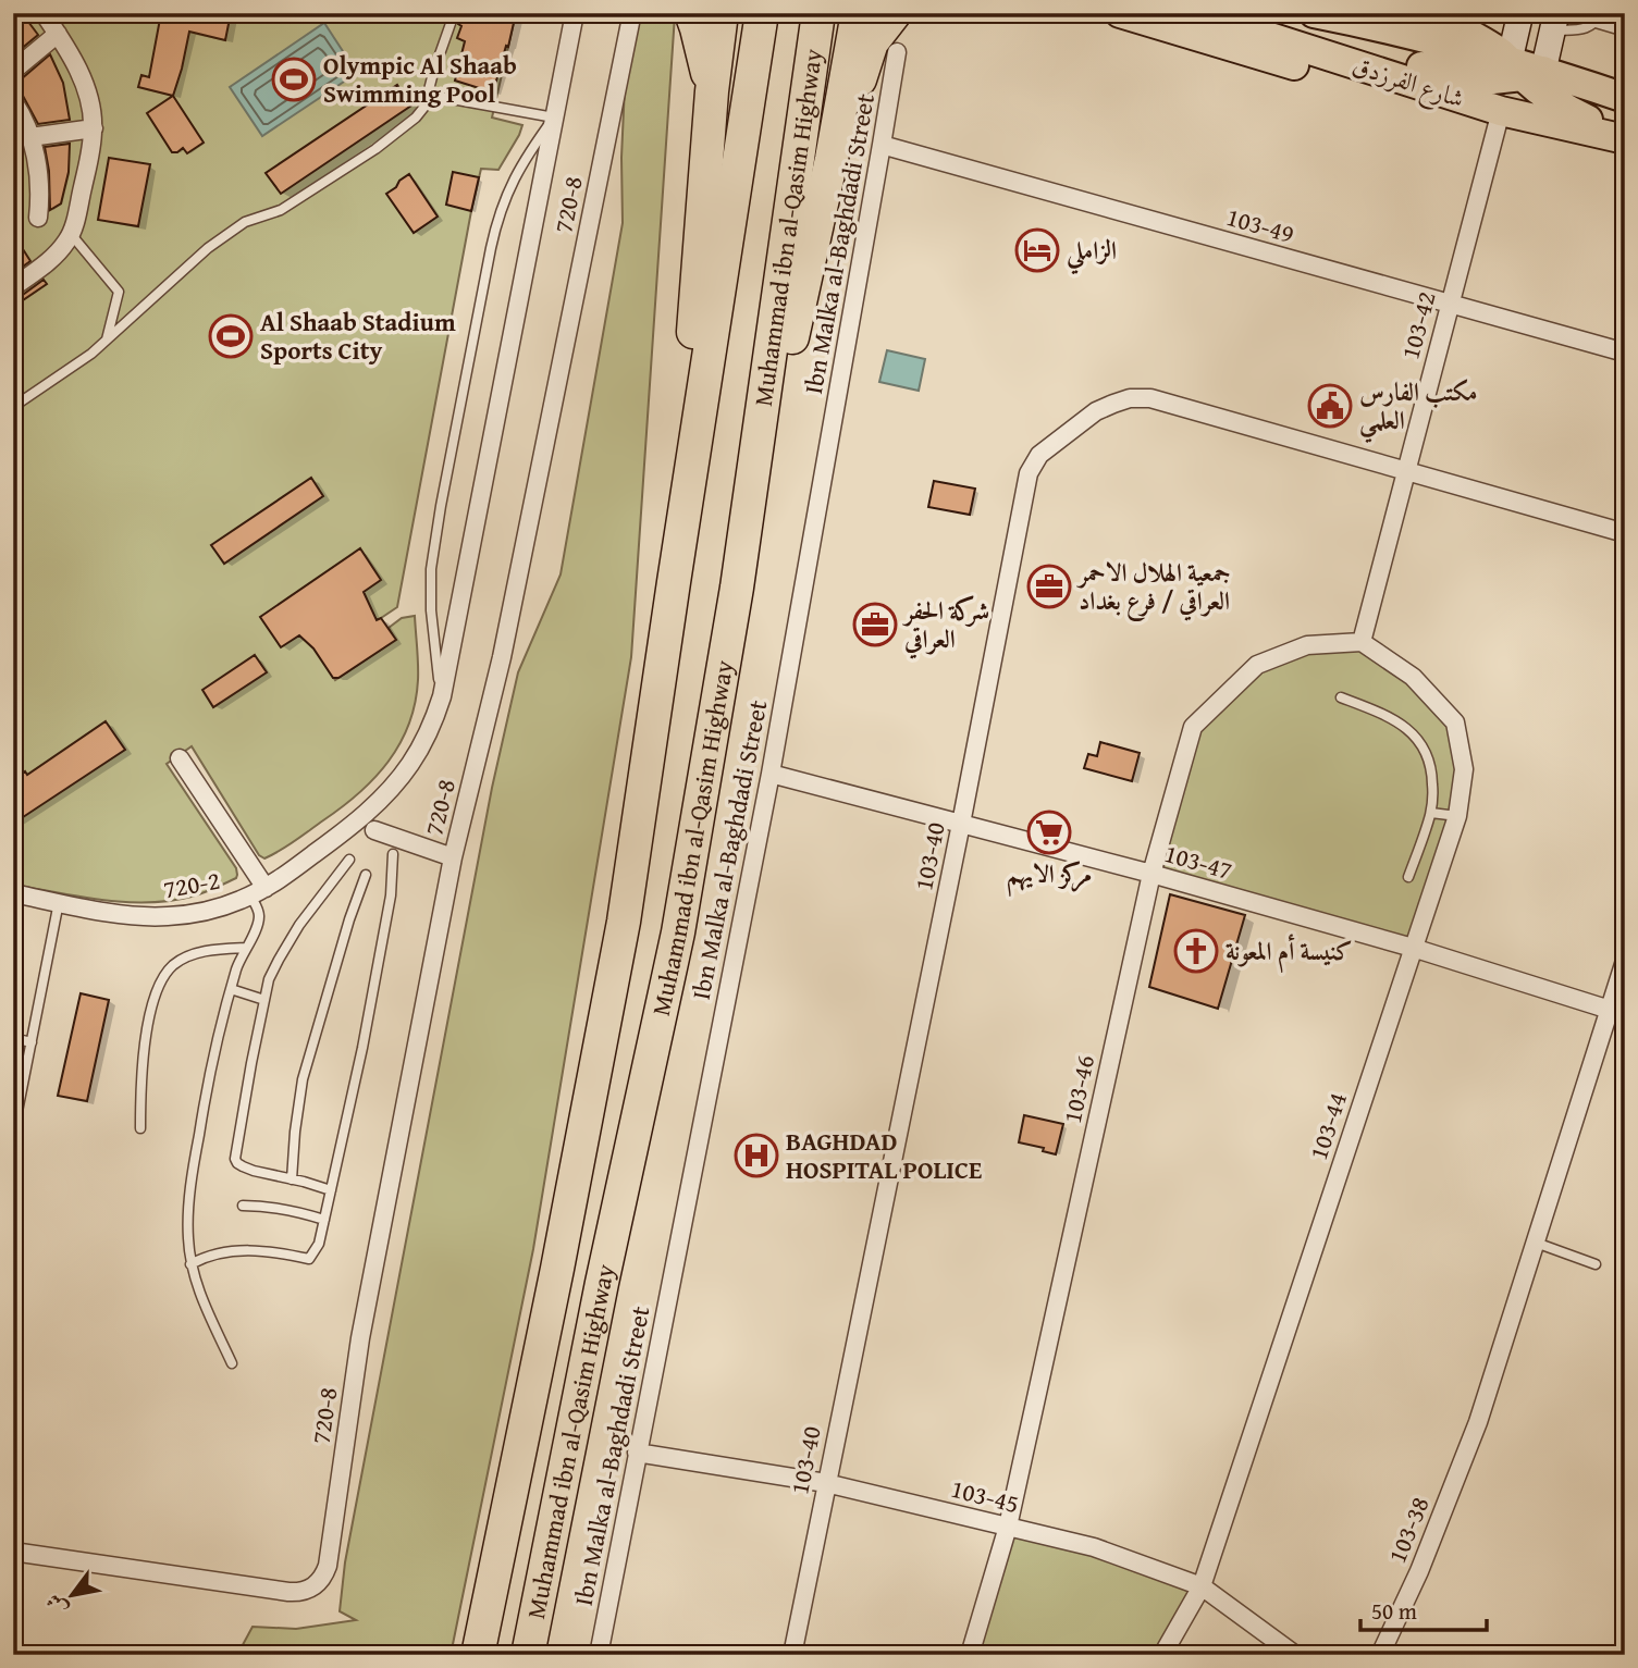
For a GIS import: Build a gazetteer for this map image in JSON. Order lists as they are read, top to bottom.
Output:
{
  "streets": {
    "highway": ["Muhammad ibn al-Qasim Highway"],
    "main road": ["شارع الفرزدق"],
    "street": [
      "720-8",
      "103-49",
      "Ibn Malka al-Baghdadi Street",
      "103-42",
      "103-40",
      "103-47",
      "720-2",
      "103-46",
      "103-44",
      "103-45",
      "103-38"
    ]
  },
  "crossings": [
    ["شارع الفرزدق", "103-42"],
    ["720-8", "720-2"],
    ["103-49", "Ibn Malka al-Baghdadi Street"],
    ["103-49", "103-42"],
    ["Ibn Malka al-Baghdadi Street", "103-47"],
    ["Ibn Malka al-Baghdadi Street", "103-45"],
    ["103-42", "103-40"],
    ["103-42", "103-46"],
    ["103-42", "103-44"],
    ["103-40", "103-47"],
    ["103-40", "103-45"],
    ["103-47", "103-46"],
    ["103-47", "103-44"],
    ["103-47", "103-38"],
    ["103-46", "103-44"],
    ["103-46", "103-45"],
    ["103-44", "103-45"]
  ],
  "places": {
    "sports": ["Olympic Al Shaab Swimming Pool", "Al Shaab Stadium Sports City"],
    "hotel": ["الزاملي"],
    "public building": ["مكتب الفارس العلمي"],
    "office": ["جمعية الهلال الاحمر العراقي / فرع بغداد", "شركة الحفر العراقي"],
    "supermarket": ["مركز الايهم"],
    "church": ["كنيسة أم المعونة"],
    "hospital": ["BAGHDAD HOSPITAL POLICE"]
  },
  "scale_bar": "50 m",
  "north": "bottom left"
}
